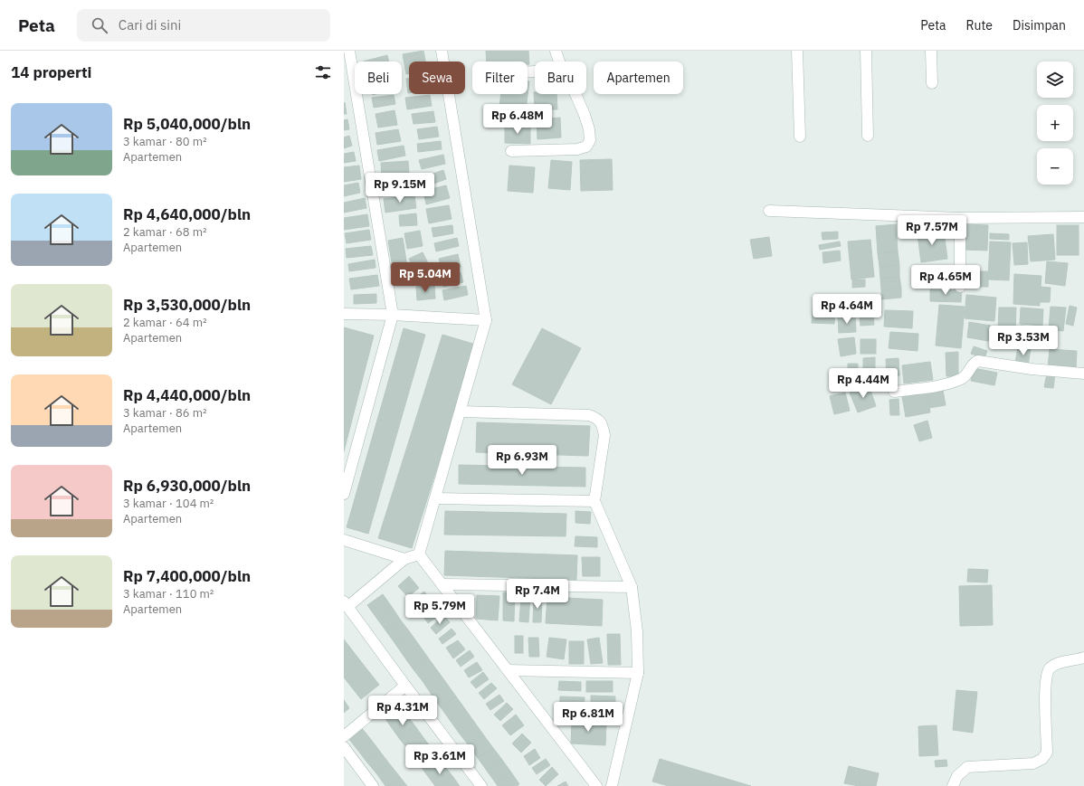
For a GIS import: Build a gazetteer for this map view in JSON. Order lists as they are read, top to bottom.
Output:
{
  "page": {
    "header": "Peta",
    "search": "Cari di sini",
    "nav": ["Peta", "Rute", "Disimpan"],
    "heading": "14 properti",
    "map_buttons": ["+", "−"],
    "chip": [
      "Beli",
      "Sewa",
      "Filter",
      "Baru",
      "Apartemen"
    ],
    "list": [
      {
        "name": "Rp 5,040,000/bln",
        "note": "3 kamar · 80 m² · Apartemen"
      },
      {
        "name": "Rp 4,640,000/bln",
        "note": "2 kamar · 68 m² · Apartemen"
      },
      {
        "name": "Rp 3,530,000/bln",
        "note": "2 kamar · 64 m² · Apartemen"
      },
      {
        "name": "Rp 4,440,000/bln",
        "note": "3 kamar · 86 m² · Apartemen"
      },
      {
        "name": "Rp 6,930,000/bln",
        "note": "3 kamar · 104 m² · Apartemen"
      },
      {
        "name": "Rp 7,400,000/bln",
        "note": "3 kamar · 110 m² · Apartemen"
      }
    ],
    "price": [
      "Rp 6.48M",
      "Rp 9.15M",
      "Rp 7.57M",
      "Rp 5.04M",
      "Rp 4.65M",
      "Rp 4.64M",
      "Rp 3.53M",
      "Rp 4.44M",
      "Rp 6.93M",
      "Rp 7.4M",
      "Rp 5.79M",
      "Rp 4.31M",
      "Rp 6.81M",
      "Rp 3.61M"
    ]
  }
}
